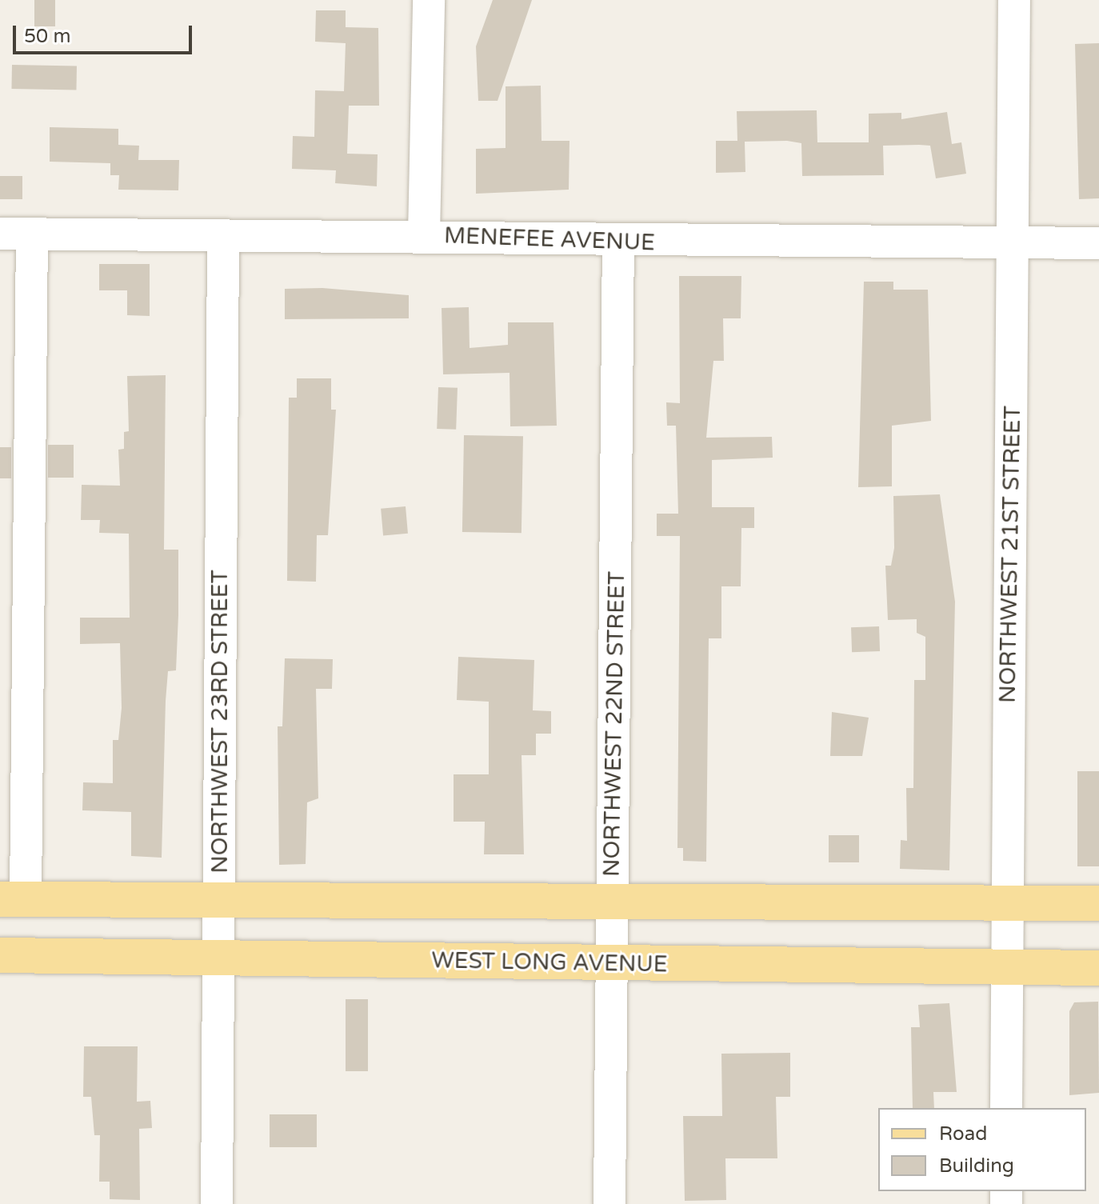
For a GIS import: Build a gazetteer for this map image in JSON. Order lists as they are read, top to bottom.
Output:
{
  "streets": {
    "main road": ["WEST LONG AVENUE"],
    "street": [
      "MENEFEE AVENUE",
      "NORTHWEST 21ST STREET",
      "NORTHWEST 23RD STREET",
      "NORTHWEST 22ND STREET"
    ]
  },
  "crossings": [
    ["MENEFEE AVENUE", "NORTHWEST 21ST STREET"],
    ["MENEFEE AVENUE", "NORTHWEST 23RD STREET"],
    ["MENEFEE AVENUE", "NORTHWEST 22ND STREET"],
    ["NORTHWEST 21ST STREET", "WEST LONG AVENUE"],
    ["NORTHWEST 23RD STREET", "WEST LONG AVENUE"],
    ["NORTHWEST 22ND STREET", "WEST LONG AVENUE"]
  ],
  "legend": ["Road", "Building"],
  "scale_bar": "50 m"
}
